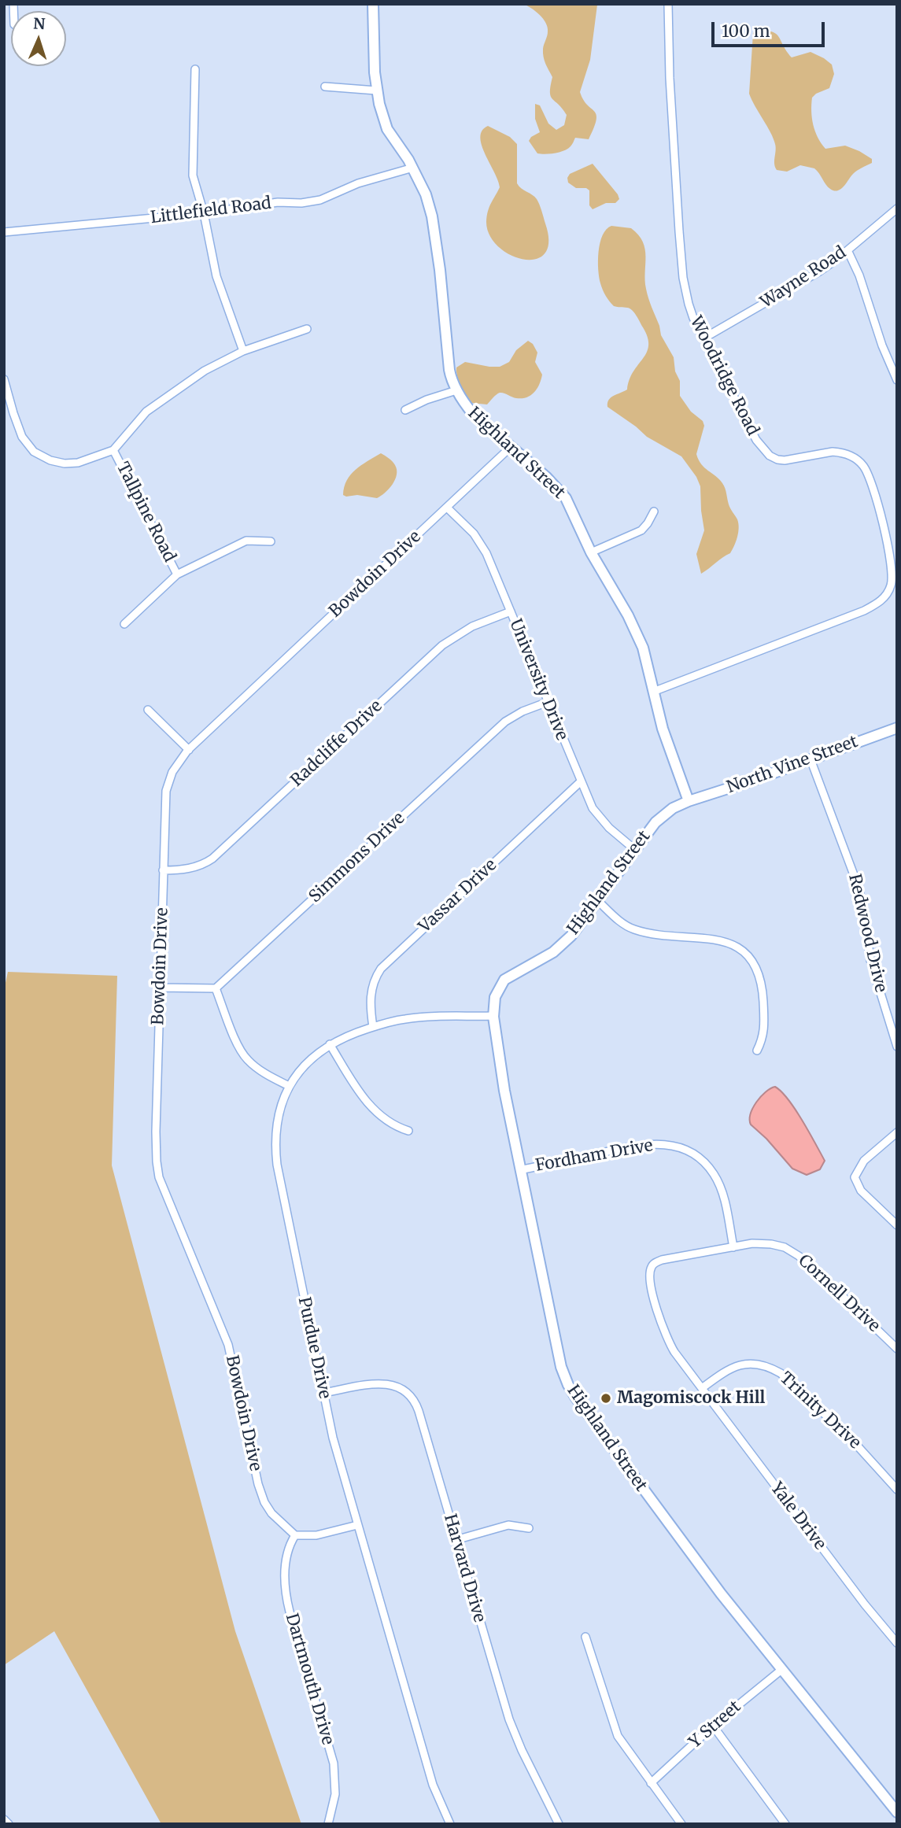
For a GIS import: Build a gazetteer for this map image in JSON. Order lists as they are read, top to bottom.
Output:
{
  "streets": {
    "street": [
      "Littlefield Road",
      "Wayne Road",
      "Woodridge Road",
      "Highland Street",
      "Tallpine Road",
      "Bowdoin Drive",
      "University Drive",
      "Radcliffe Drive",
      "North Vine Street",
      "Simmons Drive",
      "Vassar Drive",
      "Redwood Drive",
      "Fordham Drive",
      "Cornell Drive",
      "Purdue Drive",
      "Trinity Drive",
      "Yale Drive",
      "Harvard Drive",
      "Dartmouth Drive",
      "Y Street"
    ]
  },
  "crossings": [
    ["Littlefield Road", "Highland Street"],
    ["Wayne Road", "Woodridge Road"],
    ["Woodridge Road", "Highland Street"],
    ["Highland Street", "Bowdoin Drive"],
    ["Highland Street", "University Drive"],
    ["Highland Street", "North Vine Street"],
    ["Highland Street", "Fordham Drive"],
    ["Highland Street", "Purdue Drive"],
    ["Highland Street", "Y Street"],
    ["Bowdoin Drive", "University Drive"],
    ["Bowdoin Drive", "Radcliffe Drive"],
    ["Bowdoin Drive", "Dartmouth Drive"],
    ["University Drive", "Radcliffe Drive"],
    ["University Drive", "Simmons Drive"],
    ["University Drive", "Vassar Drive"],
    ["North Vine Street", "Redwood Drive"],
    ["Vassar Drive", "Purdue Drive"],
    ["Fordham Drive", "Cornell Drive"],
    ["Cornell Drive", "Trinity Drive"],
    ["Cornell Drive", "Yale Drive"],
    ["Purdue Drive", "Harvard Drive"],
    ["Trinity Drive", "Yale Drive"]
  ],
  "places": ["Magomiscock Hill"],
  "scale_bar": "100 m",
  "north": "top"
}
